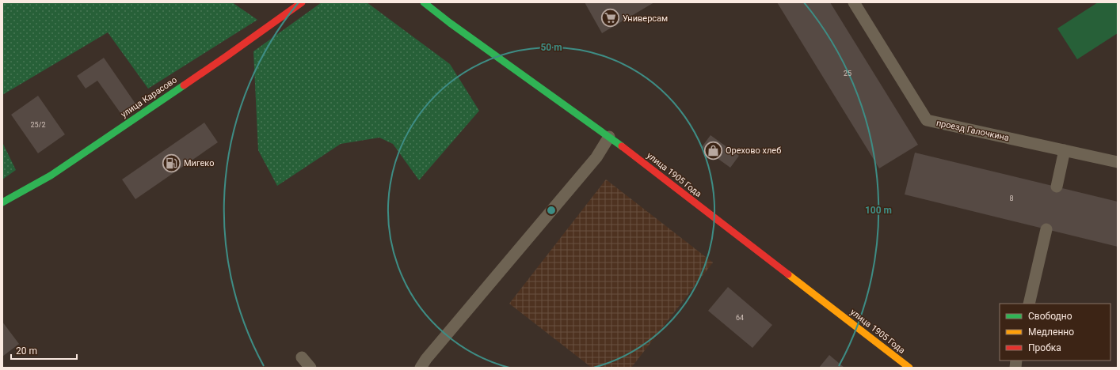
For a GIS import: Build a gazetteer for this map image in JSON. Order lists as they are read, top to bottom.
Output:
{
  "streets": {
    "street": ["улица Карасово", "улица 1905 Года"],
    "lane": ["проезд Галочкина"]
  },
  "places": {
    "supermarket": ["Универсам"],
    "shop": ["Орехово хлеб"],
    "fuel station": ["Мигеко"]
  },
  "house_numbers": [
    "25",
    "25/2",
    "8",
    "64"
  ],
  "legend": ["Свободно", "Медленно", "Пробка"],
  "scale_bar": "20 m",
  "rings": ["50 m", "100 m"]
}
